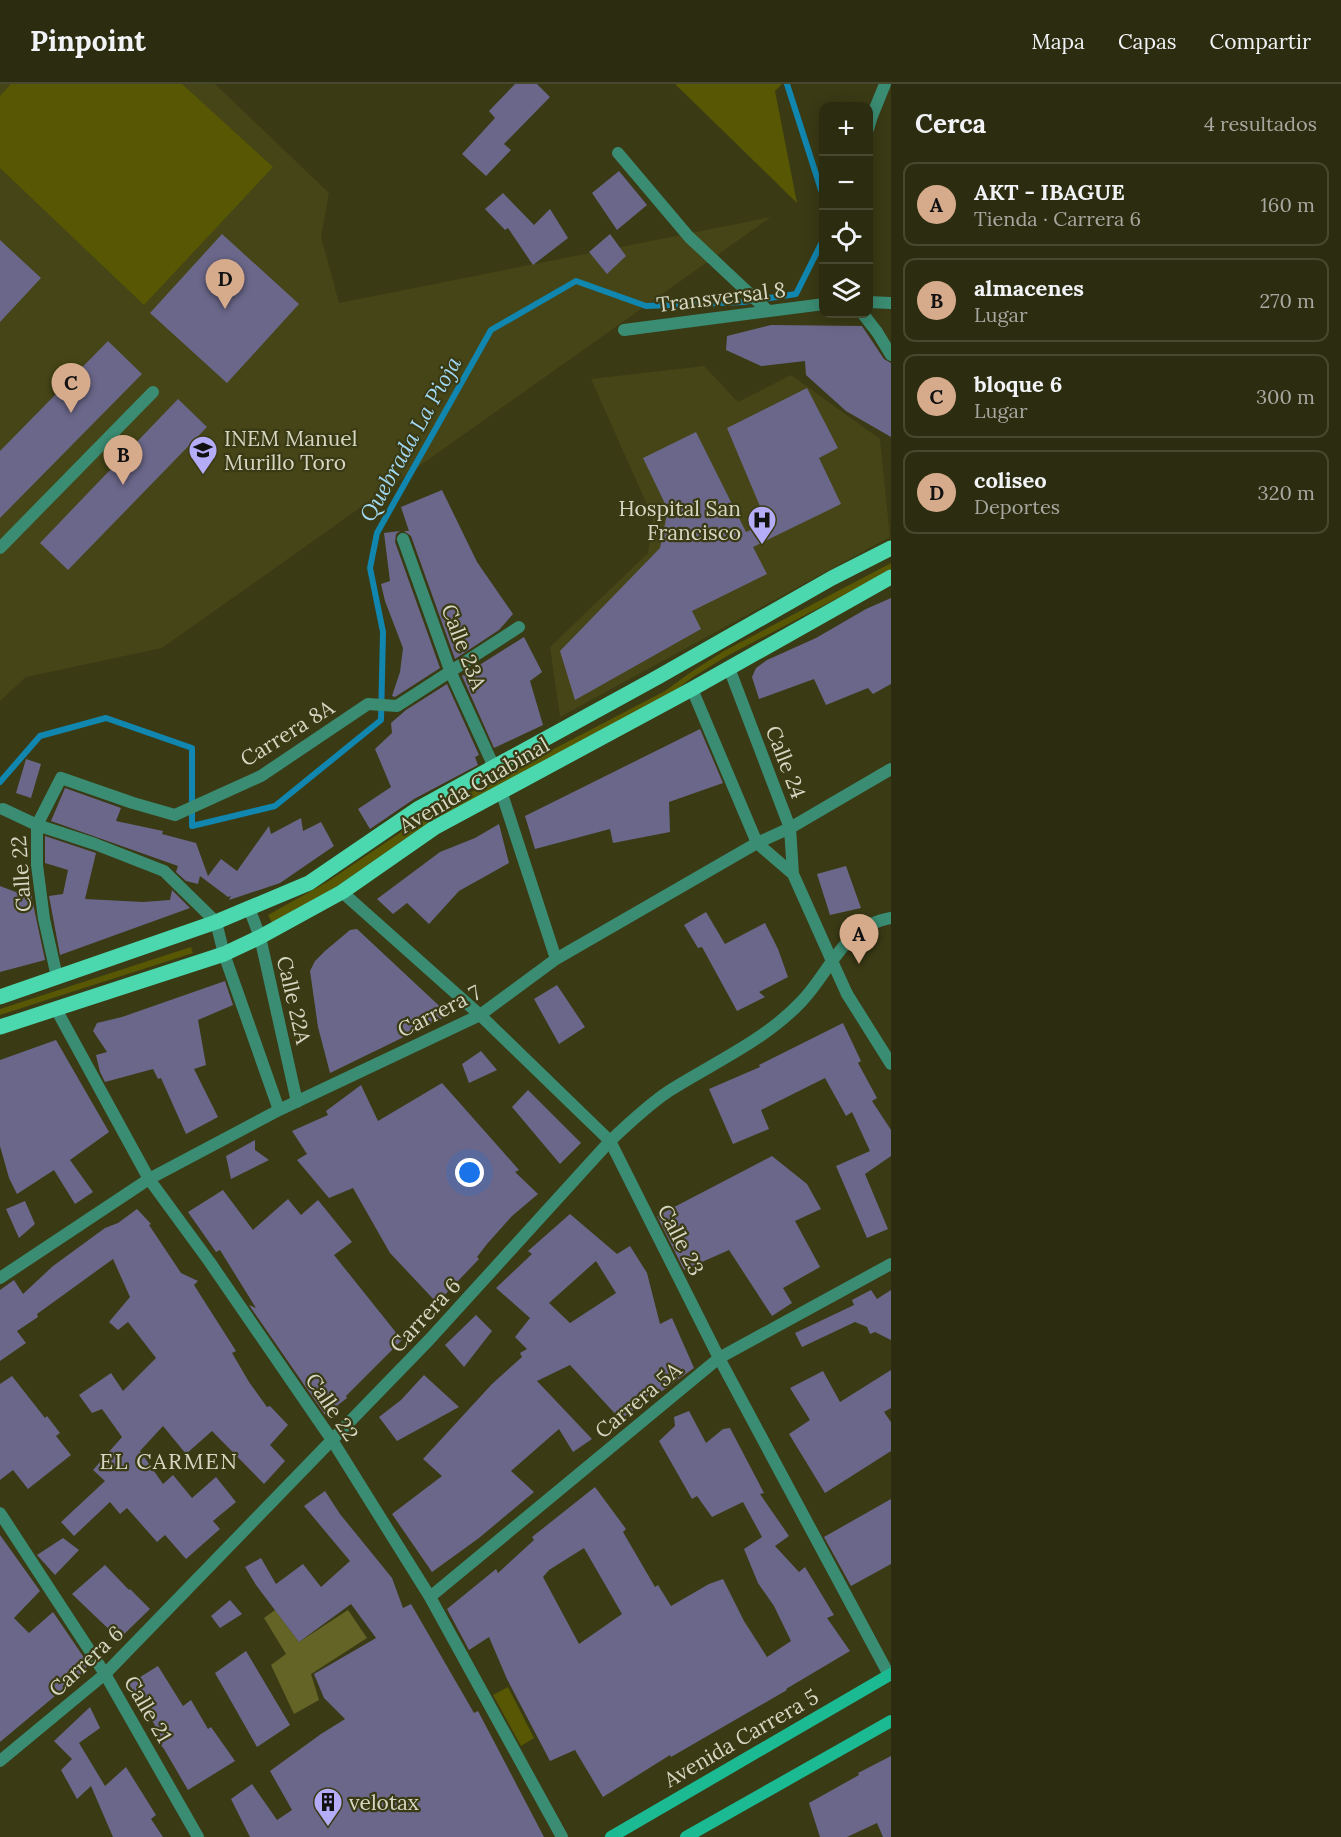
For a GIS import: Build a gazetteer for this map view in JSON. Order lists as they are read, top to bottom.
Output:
{
  "streets": {
    "main road": ["Avenida Guabinal", "Avenida Carrera 5"],
    "street": [
      "Transversal 8",
      "Calle 23A",
      "Carrera 8A",
      "Calle 24",
      "Calle 22",
      "Calle 22A",
      "Carrera 7",
      "Calle 23",
      "Carrera 6",
      "Carrera 5A",
      "Calle 21"
    ]
  },
  "crossings": [
    ["Calle 23A", "Carrera 8A"],
    ["Calle 23A", "Avenida Guabinal"],
    ["Carrera 8A", "Calle 22"],
    ["Calle 24", "Avenida Guabinal"],
    ["Calle 24", "Carrera 7"],
    ["Calle 24", "Carrera 6"],
    ["Avenida Guabinal", "Calle 22"],
    ["Avenida Guabinal", "Calle 22A"],
    ["Avenida Guabinal", "Calle 23"],
    ["Calle 22", "Carrera 7"],
    ["Calle 22", "Carrera 6"],
    ["Calle 22", "Carrera 5A"],
    ["Calle 22A", "Carrera 7"],
    ["Carrera 7", "Calle 23"],
    ["Calle 23", "Carrera 6"],
    ["Calle 23", "Carrera 5A"],
    ["Calle 23", "Avenida Carrera 5"],
    ["Carrera 6", "Calle 21"]
  ],
  "districts": ["EL CARMEN"],
  "water": ["Quebrada La Pioja"],
  "places": {
    "school or university": ["INEM Manuel Murillo Toro"],
    "hospital": ["Hospital San Francisco"],
    "building": ["velotax"]
  },
  "page": {
    "header": "Pinpoint",
    "nav": ["Mapa", "Capas", "Compartir"],
    "heading": ["Cerca", "4 resultados"],
    "map_buttons": ["+", "−"],
    "list": [
      {
        "mark": "A",
        "name": "AKT - IBAGUE",
        "note": "Tienda · Carrera 6",
        "value": "160 m"
      },
      {
        "mark": "B",
        "name": "almacenes",
        "note": "Lugar",
        "value": "270 m"
      },
      {
        "mark": "C",
        "name": "bloque 6",
        "note": "Lugar",
        "value": "300 m"
      },
      {
        "mark": "D",
        "name": "coliseo",
        "note": "Deportes",
        "value": "320 m"
      }
    ],
    "pins": [
      "D",
      "C",
      "B",
      "A"
    ]
  }
}
